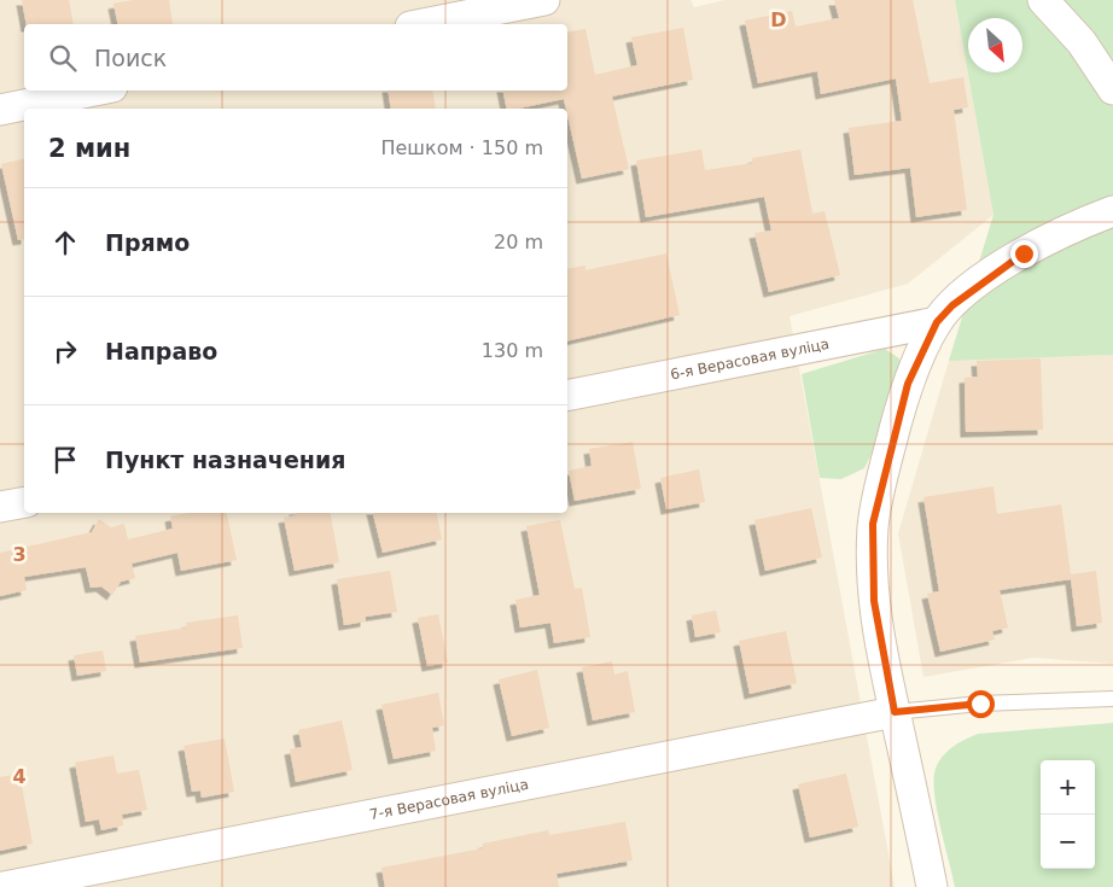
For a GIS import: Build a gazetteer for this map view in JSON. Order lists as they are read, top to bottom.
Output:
{
  "streets": {
    "street": ["6-я Верасовая вуліца", "7-я Верасовая вуліца"]
  },
  "north": "bottom right",
  "page": {
    "search": "Поиск",
    "heading": ["2 мин", "Пешком · 150 m"],
    "list": [
      ["Прямо", "20 m"],
      ["Направо", "130 m"],
      "Пункт назначения"
    ],
    "map_buttons": ["+", "−"]
  },
  "grid": {
    "columns": ["D"],
    "rows": ["3", "4"]
  }
}
